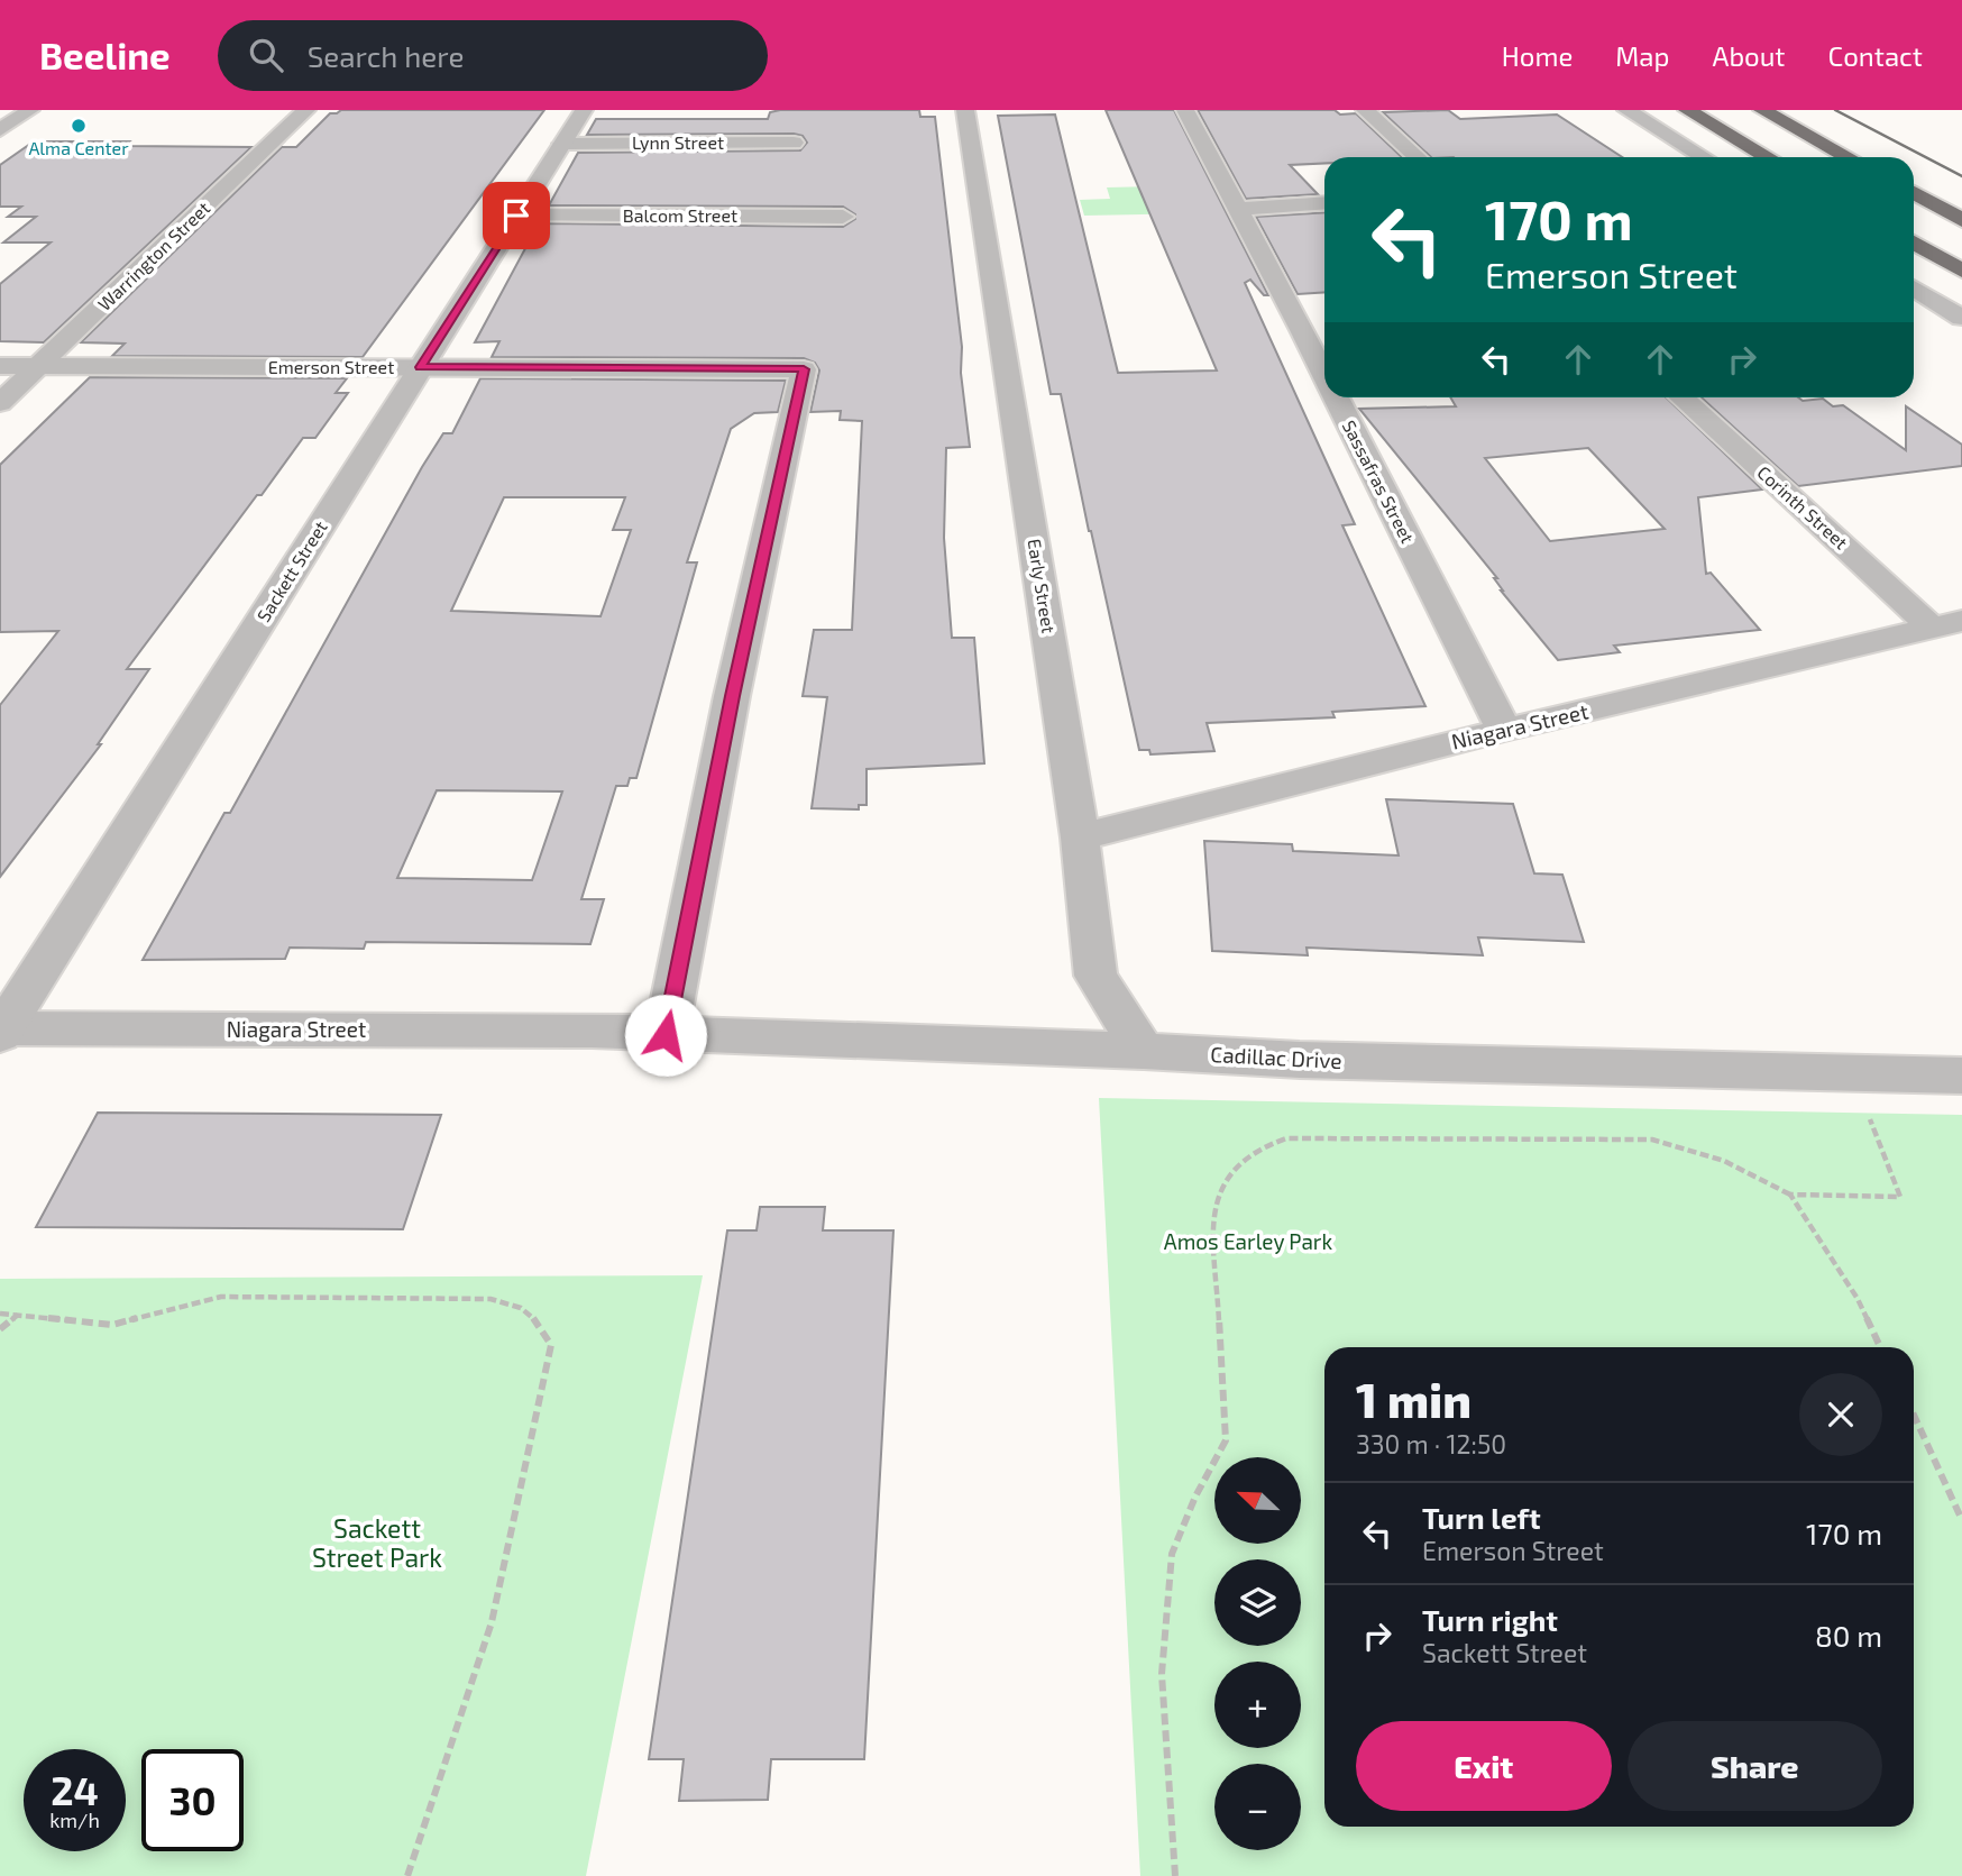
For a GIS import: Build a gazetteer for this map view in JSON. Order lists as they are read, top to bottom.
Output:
{
  "streets": {
    "street": [
      "Lynn Street",
      "Balcom Street",
      "Warrington Street",
      "Emerson Street",
      "Sassafras Street",
      "Corinth Street",
      "Sackett Street",
      "Early Street",
      "Niagara Street",
      "Cadillac Drive"
    ]
  },
  "crossings": [
    ["Lynn Street", "Sackett Street"],
    ["Balcom Street", "Sackett Street"],
    ["Warrington Street", "Emerson Street"],
    ["Emerson Street", "Sackett Street"],
    ["Emerson Street", "Cadillac Drive"],
    ["Sassafras Street", "Niagara Street"],
    ["Corinth Street", "Niagara Street"],
    ["Sackett Street", "Niagara Street"],
    ["Early Street", "Niagara Street"],
    ["Early Street", "Cadillac Drive"],
    ["Niagara Street", "Cadillac Drive"]
  ],
  "parks": ["Amos Earley Park", "Sackett Street Park"],
  "places": ["Alma Center"],
  "north": "top left",
  "page": {
    "header": "Beeline",
    "search": "Search here",
    "nav": [
      "Home",
      "Map",
      "About",
      "Contact"
    ],
    "turn": ["170 m", "Emerson Street"],
    "heading": ["1 min", "330 m · 12:50"],
    "map_buttons": ["+", "−"],
    "list": [
      {
        "name": "Turn left",
        "note": "Emerson Street",
        "value": "170 m"
      },
      {
        "name": "Turn right",
        "note": "Sackett Street",
        "value": "80 m"
      }
    ],
    "buttons": ["Exit", "Share"],
    "speed": "24 km/h",
    "limit": "30"
  }
}
